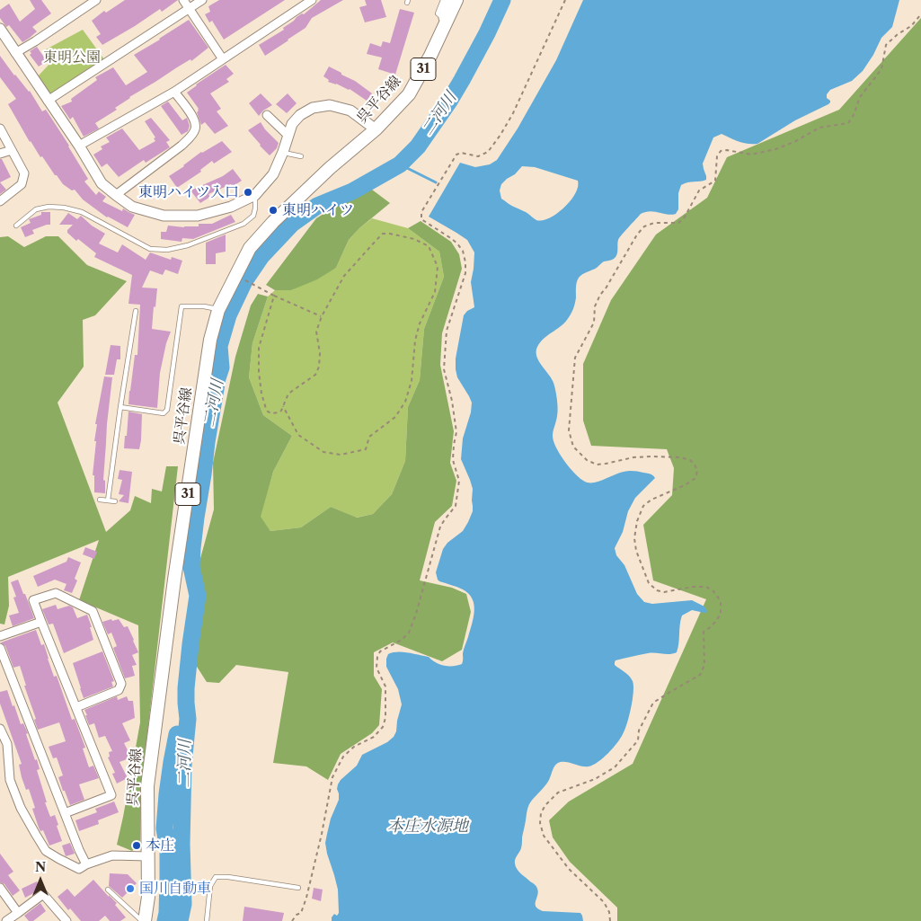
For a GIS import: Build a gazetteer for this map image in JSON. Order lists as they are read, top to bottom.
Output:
{
  "streets": {
    "main road": ["31", "呉平谷線"]
  },
  "water": ["二河川", "本庄水源地"],
  "parks": ["東明公園"],
  "places": [
    "東明ハイツ入口",
    "東明ハイツ",
    "本庄",
    "国川自動車"
  ],
  "north": "top"
}
